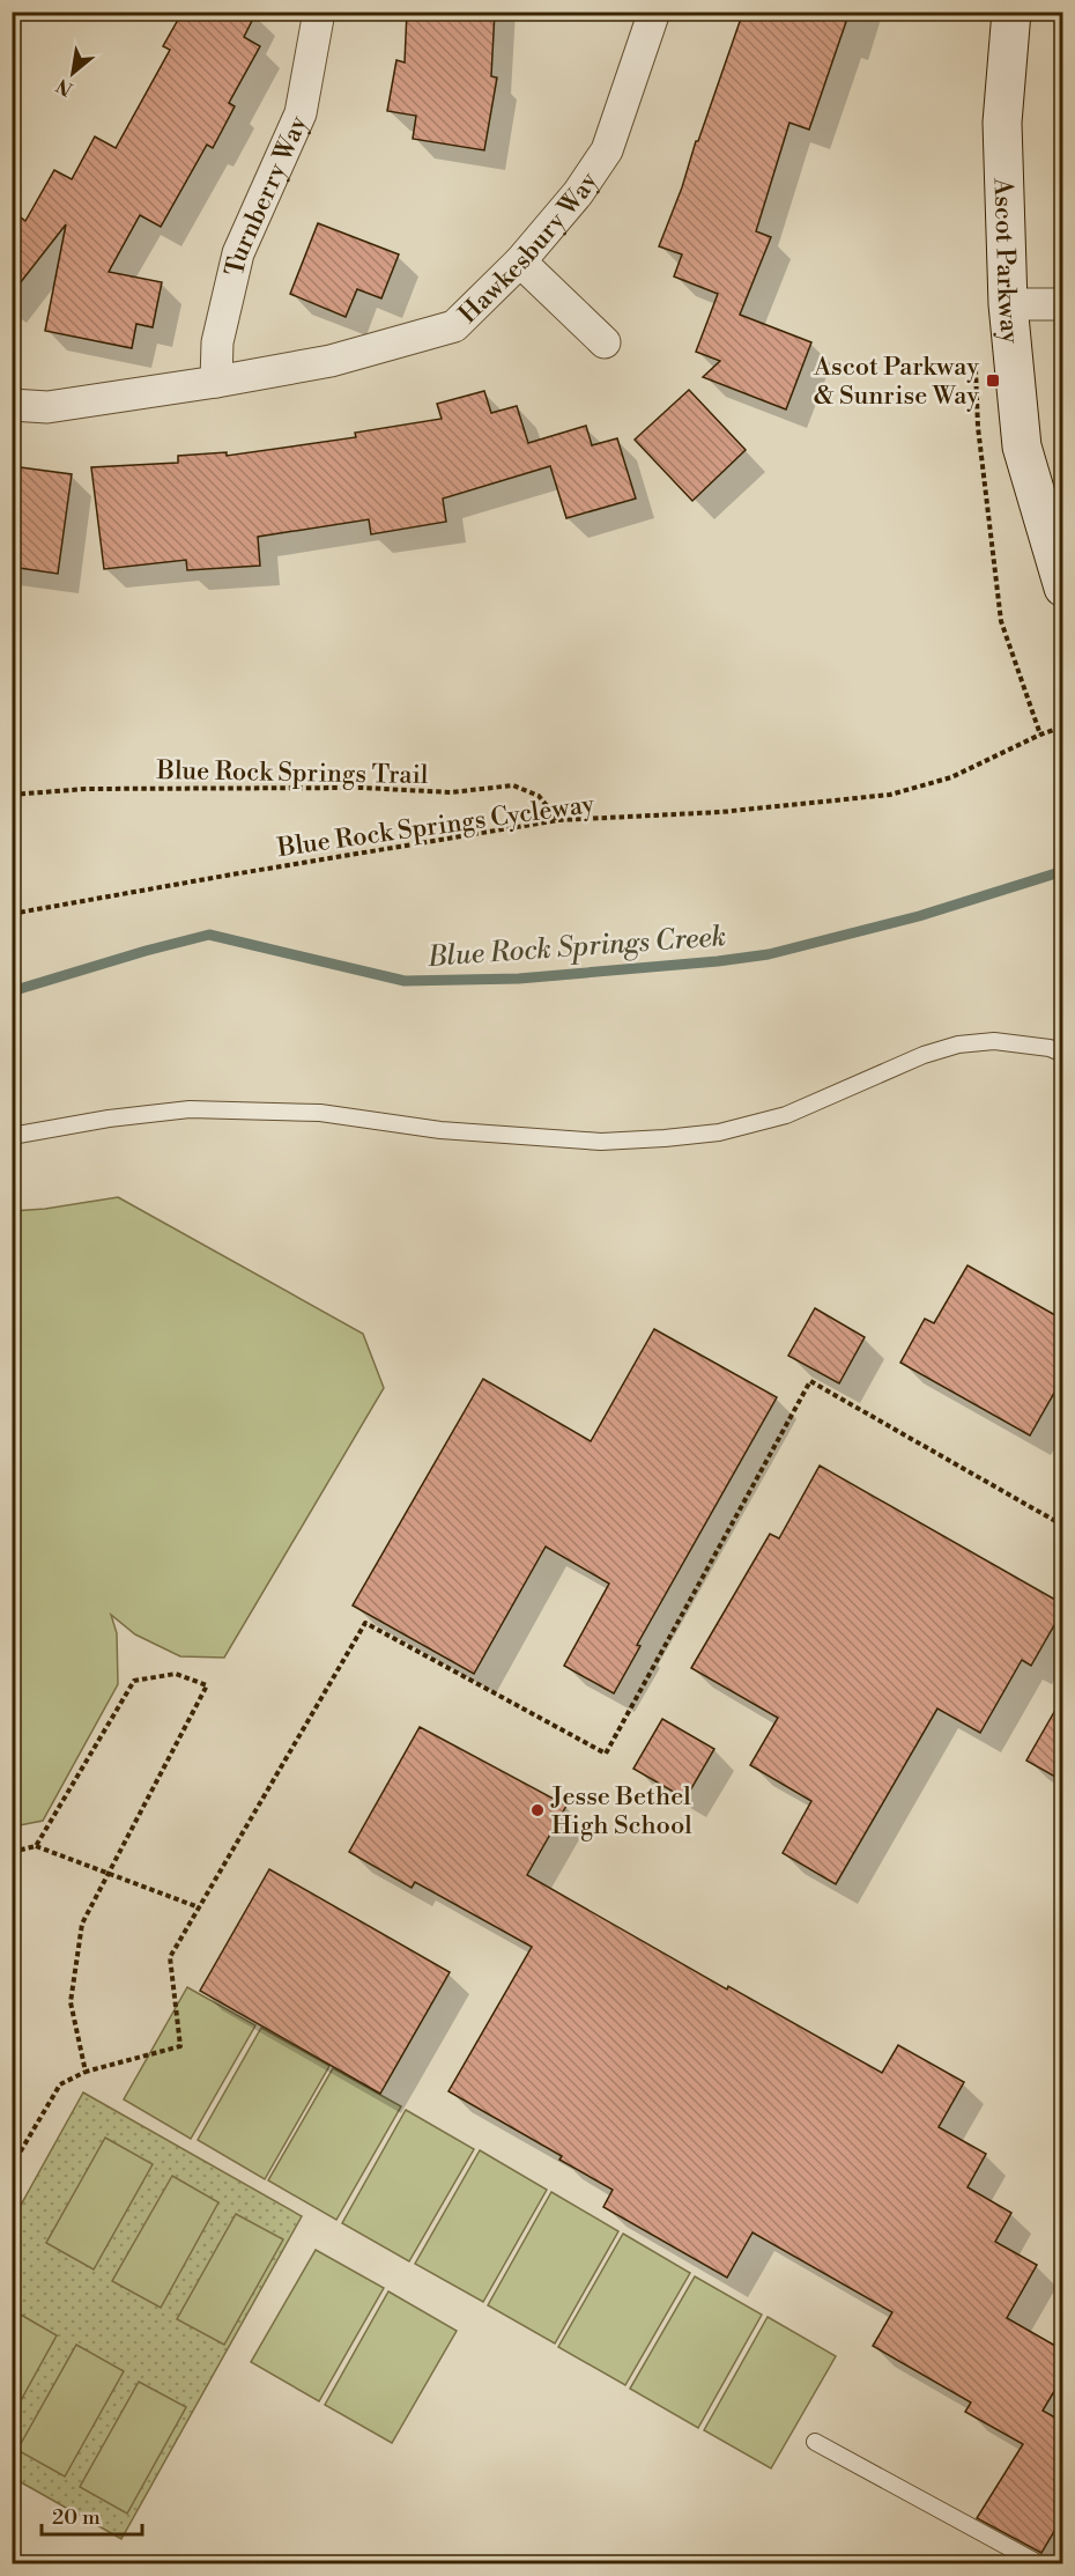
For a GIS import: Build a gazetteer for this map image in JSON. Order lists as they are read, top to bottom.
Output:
{
  "streets": {
    "main road": ["Ascot Parkway"],
    "street": ["Turnberry Way", "Hawkesbury Way"],
    "path": ["Blue Rock Springs Trail", "Blue Rock Springs Cycleway"]
  },
  "crossings": [
    ["Turnberry Way", "Hawkesbury Way"],
    ["Blue Rock Springs Trail", "Blue Rock Springs Cycleway"]
  ],
  "water": ["Blue Rock Springs Creek"],
  "places": {
    "transit": ["Ascot Parkway & Sunrise Way"],
    "other": ["Jesse Bethel High School"]
  },
  "scale_bar": "20 m",
  "north": "bottom left"
}
